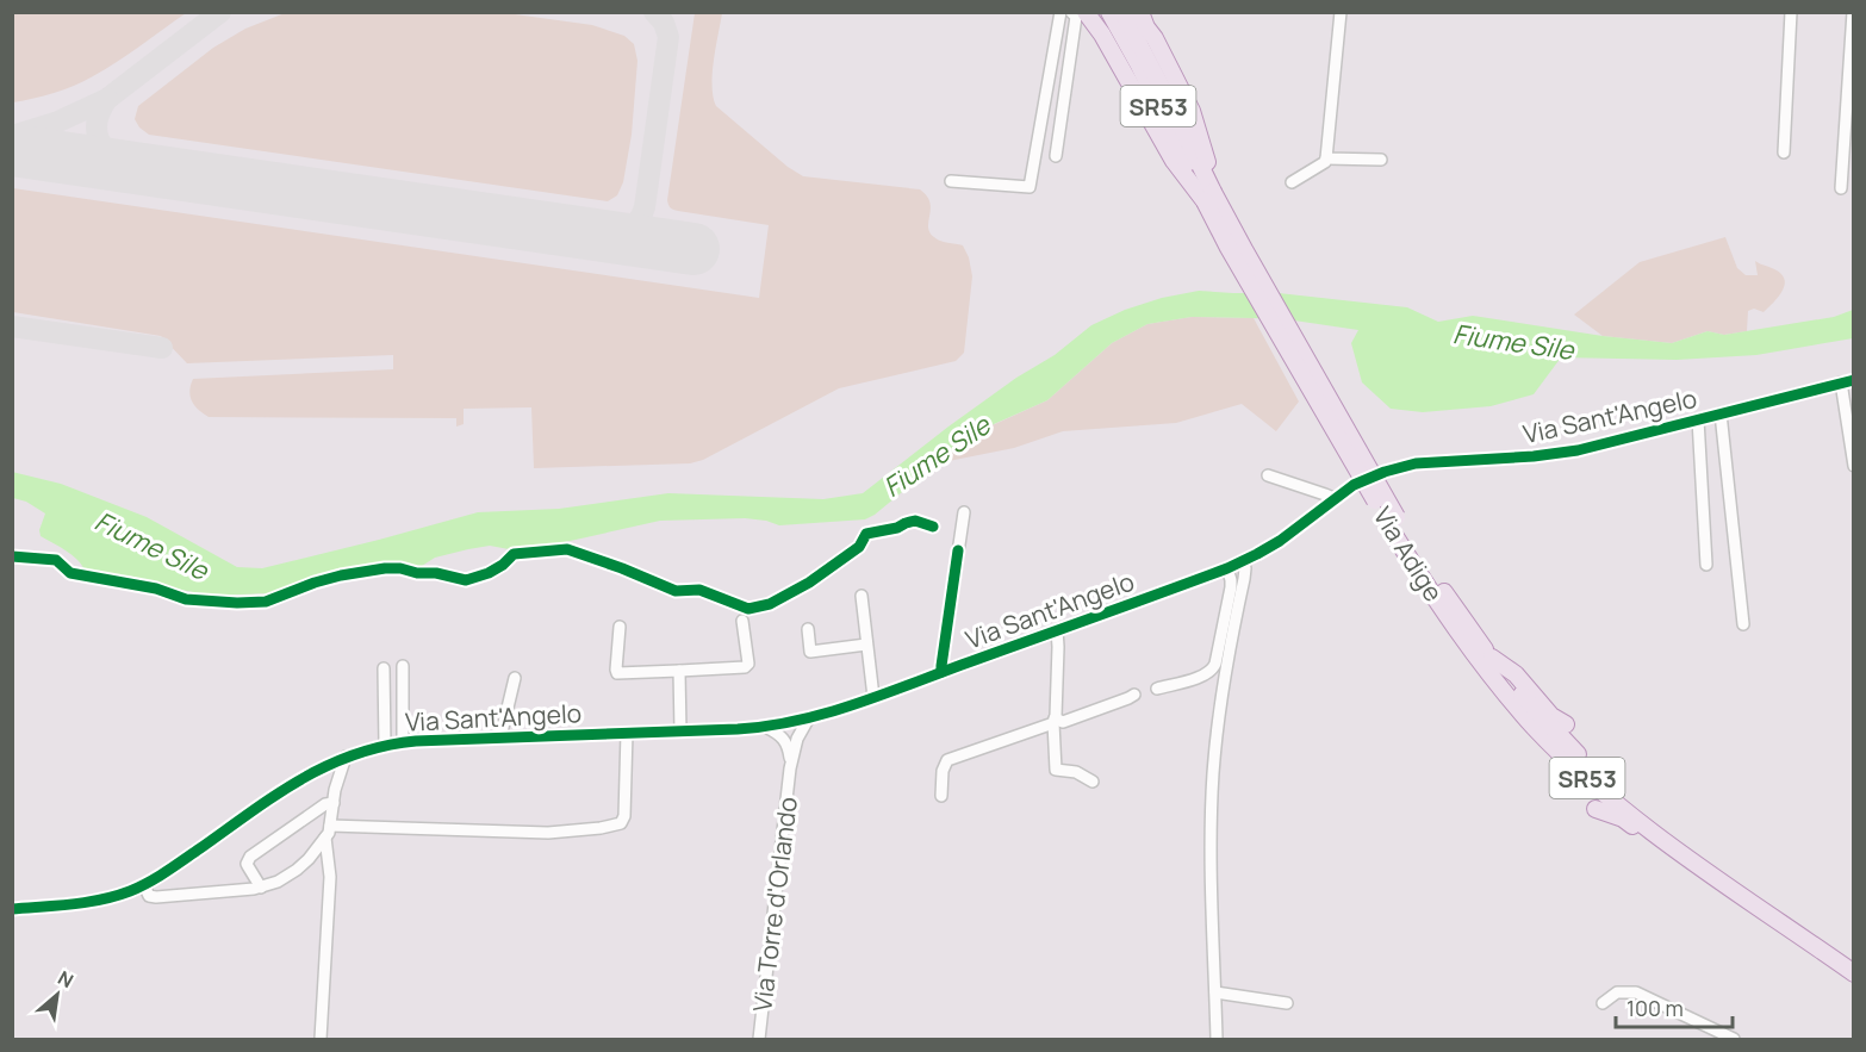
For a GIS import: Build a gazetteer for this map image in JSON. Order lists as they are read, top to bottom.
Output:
{
  "streets": {
    "highway": ["SR53", "Via Adige"],
    "street": ["Via Sant'Angelo", "Via Torre d'Orlando"]
  },
  "crossings": [
    ["Via Sant'Angelo", "Via Torre d'Orlando"]
  ],
  "water": ["Fiume Sile"],
  "scale_bar": "100 m",
  "north": "top right"
}
